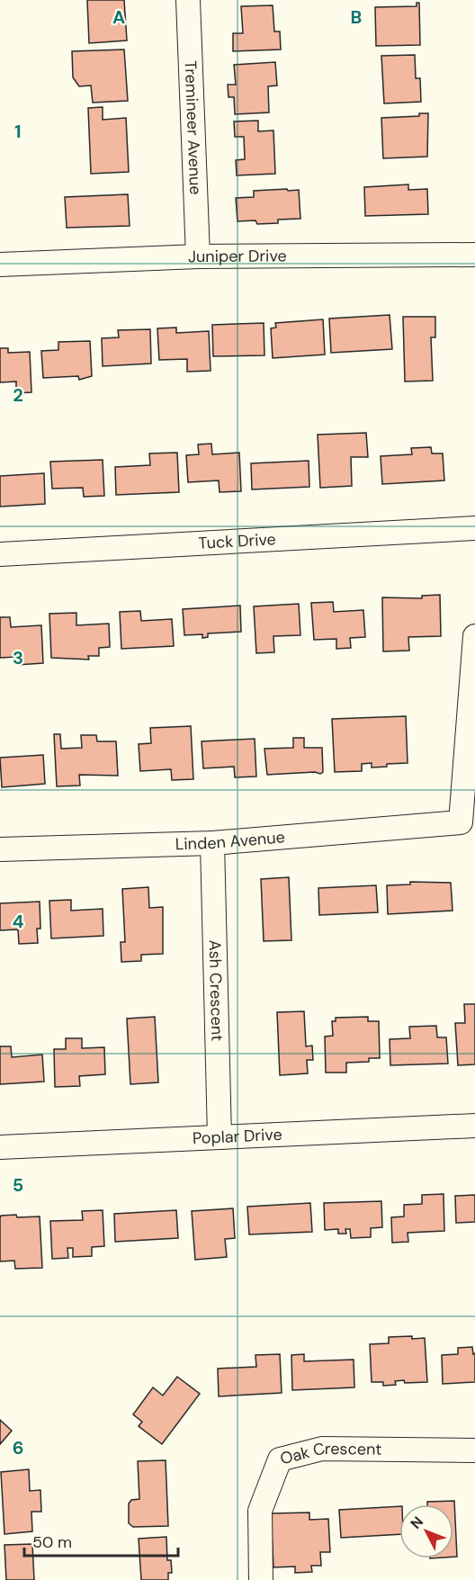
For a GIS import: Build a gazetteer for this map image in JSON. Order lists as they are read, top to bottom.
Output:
{
  "streets": {
    "street": [
      "Tremineer Avenue",
      "Juniper Drive",
      "Tuck Drive",
      "Linden Avenue",
      "Ash Crescent",
      "Poplar Drive",
      "Oak Crescent"
    ]
  },
  "crossings": [
    ["Tremineer Avenue", "Juniper Drive"],
    ["Linden Avenue", "Ash Crescent"],
    ["Ash Crescent", "Poplar Drive"]
  ],
  "scale_bar": "50 m",
  "north": "top left",
  "grid": {
    "columns": ["A", "B"],
    "rows": [
      "1",
      "2",
      "3",
      "4",
      "5",
      "6"
    ]
  }
}
